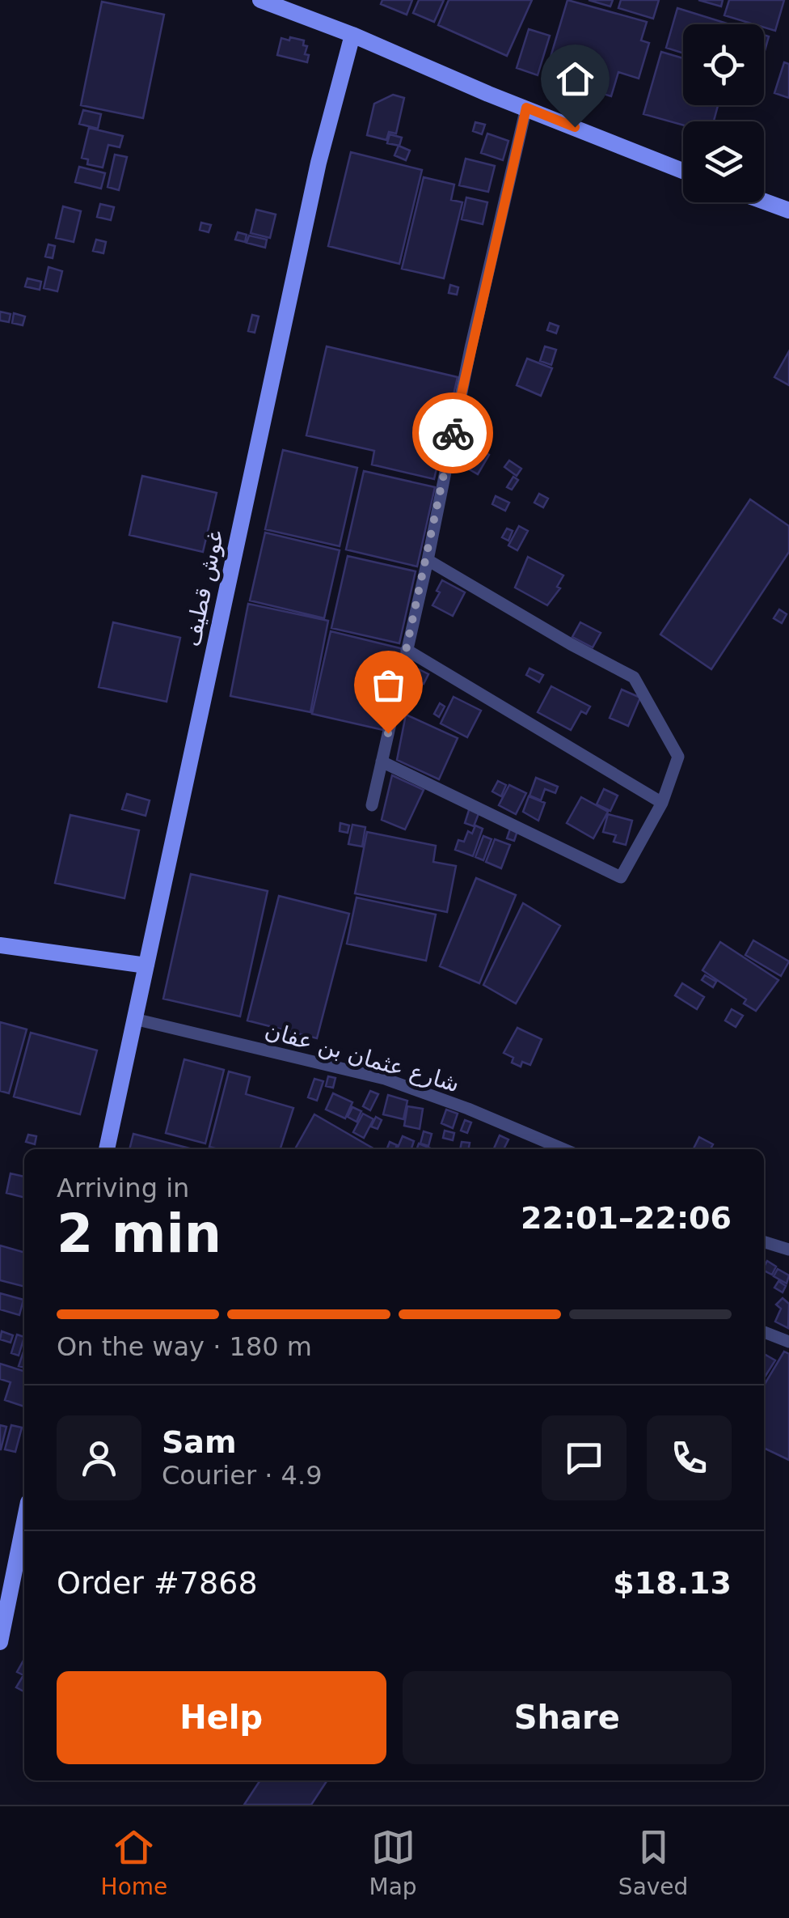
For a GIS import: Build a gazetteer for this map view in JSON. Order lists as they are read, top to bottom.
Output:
{
  "streets": {
    "main road": ["غوش قطيف"],
    "street": ["شارع عثمان بن عفان"]
  },
  "crossings": [
    ["غوش قطيف", "شارع عثمان بن عفان"]
  ],
  "page": {
    "heading": ["2 min", "Arriving in", "22:01–22:06"],
    "panel": [
      "Sam",
      "Courier · 4.9",
      "Order #7868",
      "$18.13"
    ],
    "bar": "On the way · 180 m",
    "buttons": ["Help", "Share"],
    "tabs": ["Home", "Map", "Saved"]
  }
}
